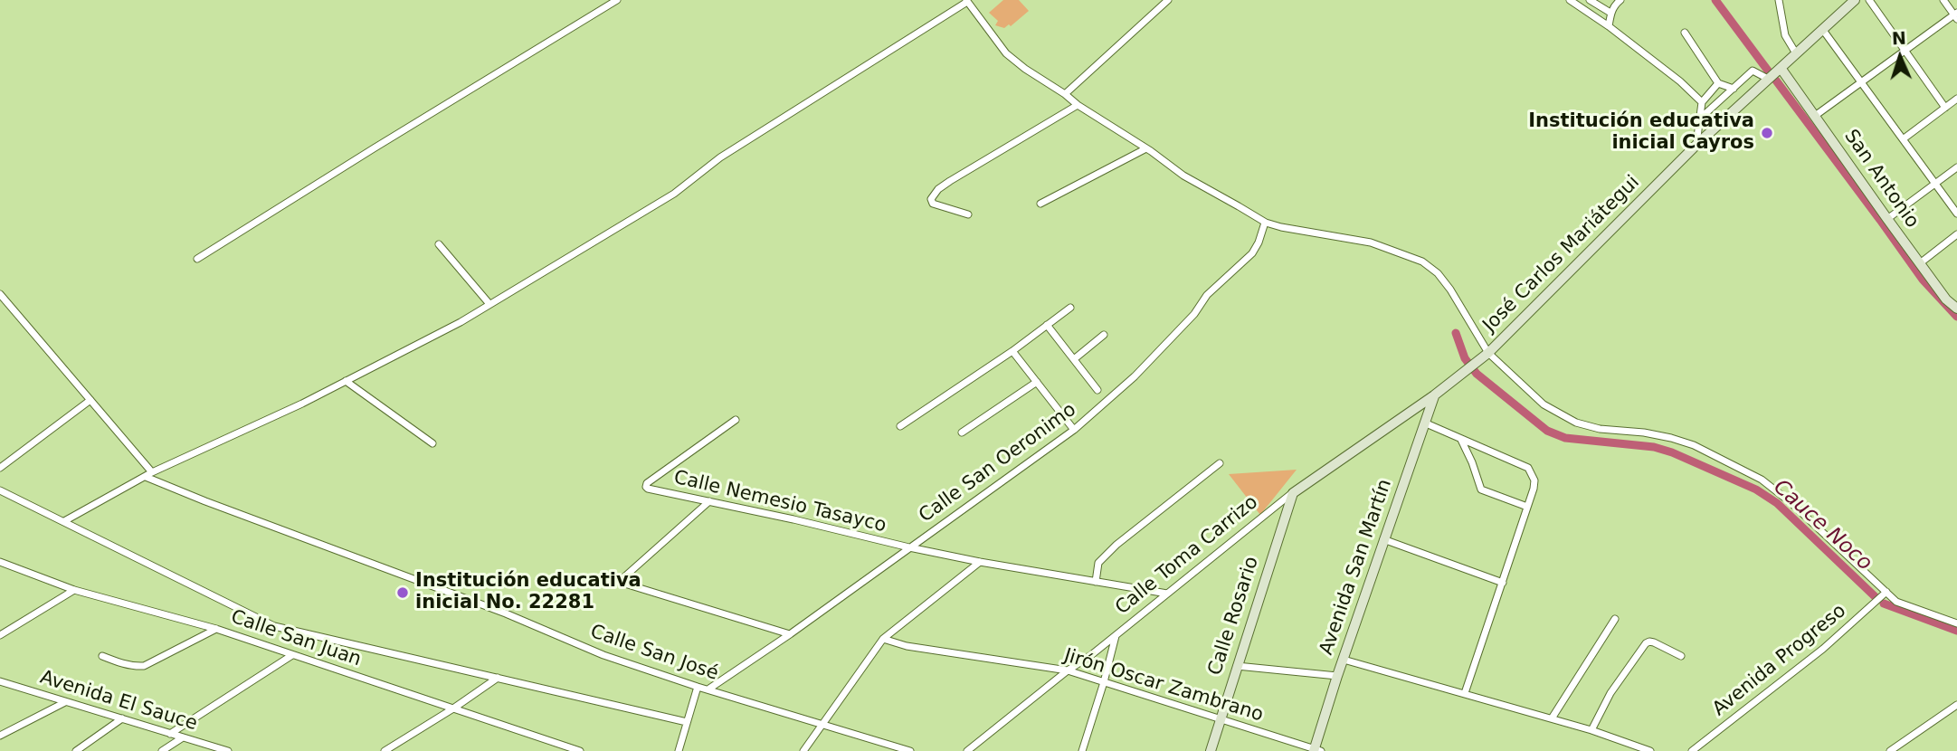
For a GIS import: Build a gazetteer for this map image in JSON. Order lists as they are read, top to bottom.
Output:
{
  "streets": {
    "main road": [
      "San Antonio",
      "José Carlos Mariátegui",
      "Calle Toma Carrizo",
      "Avenida San Martín",
      "Calle Rosario"
    ],
    "street": [
      "Calle San Oeronimo",
      "Calle Nemesio Tasayco",
      "Calle San Juan",
      "Calle San José",
      "Avenida Progreso",
      "Jirón Oscar Zambrano",
      "Avenida El Sauce"
    ]
  },
  "crossings": [
    ["San Antonio", "José Carlos Mariátegui"],
    ["José Carlos Mariátegui", "Calle Toma Carrizo"],
    ["Calle San Oeronimo", "Calle Nemesio Tasayco"],
    ["Calle San Oeronimo", "Calle San José"],
    ["Calle Nemesio Tasayco", "Calle Toma Carrizo"],
    ["Calle Toma Carrizo", "Avenida San Martín"],
    ["Calle Toma Carrizo", "Calle Rosario"],
    ["Calle Toma Carrizo", "Jirón Oscar Zambrano"],
    ["Avenida San Martín", "Jirón Oscar Zambrano"],
    ["Calle Rosario", "Jirón Oscar Zambrano"]
  ],
  "water": ["Cauce Noco"],
  "places": ["Institución educativa inicial Cayros", "Institución educativa inicial No. 22281"],
  "north": "top"
}
